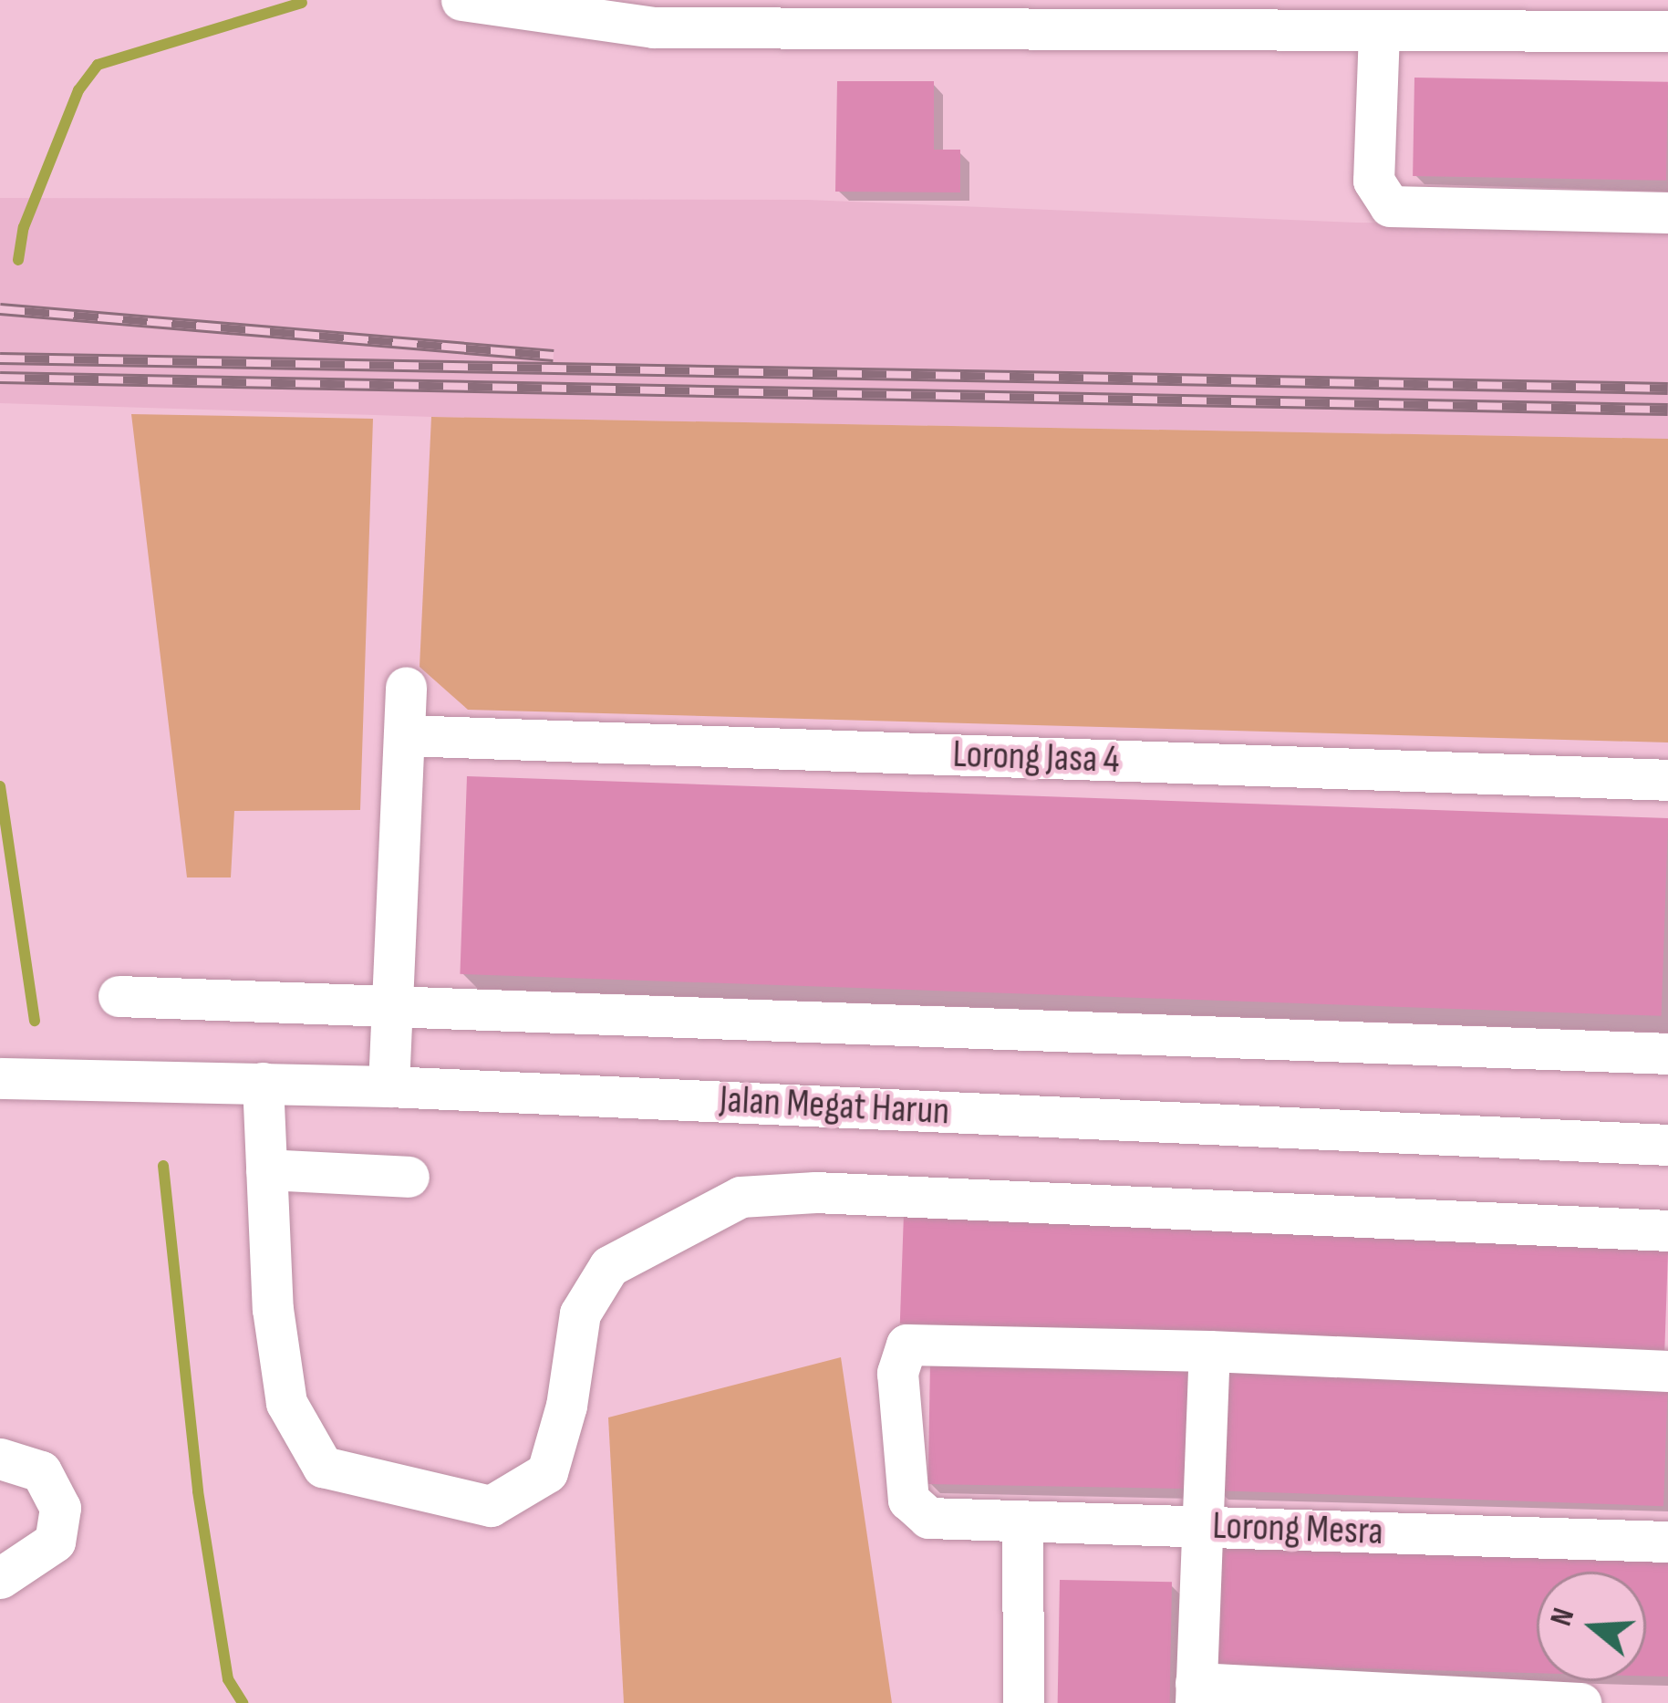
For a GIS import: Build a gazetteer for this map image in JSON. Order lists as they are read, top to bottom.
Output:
{
  "streets": {
    "street": ["Lorong Jasa 4", "Jalan Megat Harun", "Lorong Mesra"]
  },
  "north": "left"
}
